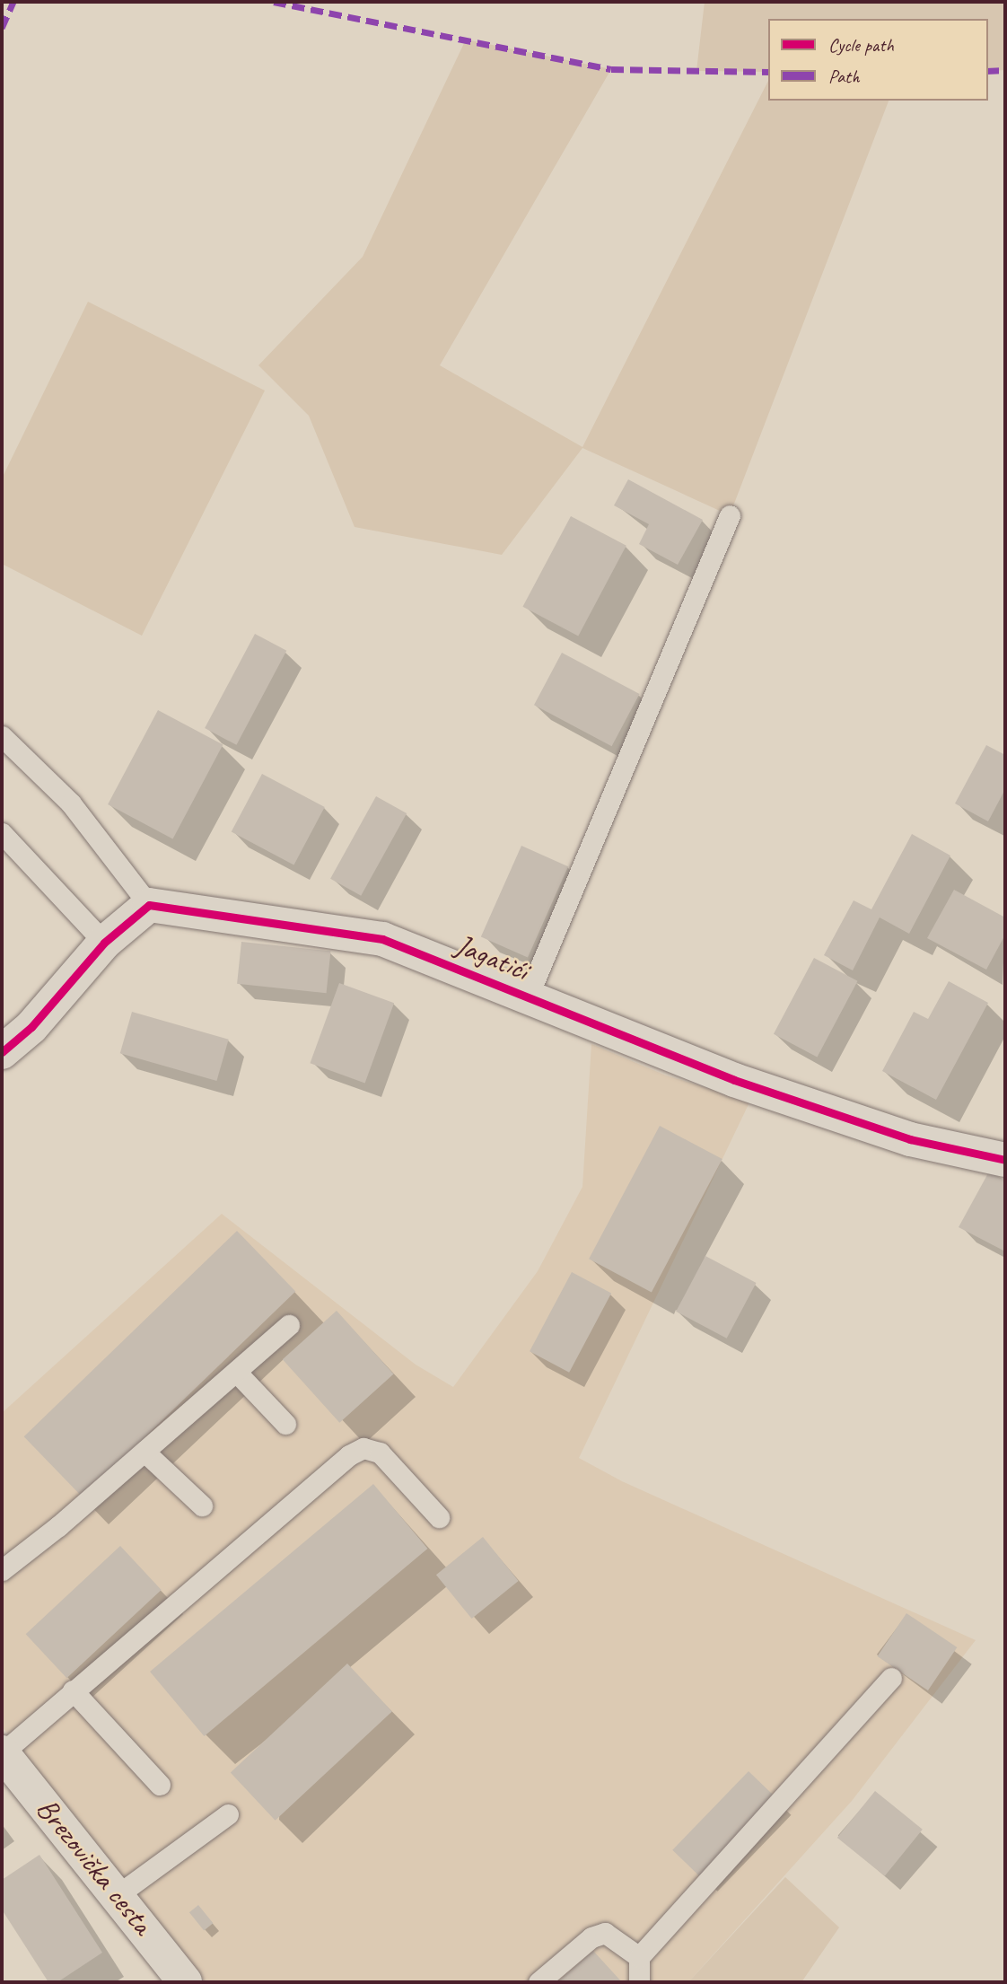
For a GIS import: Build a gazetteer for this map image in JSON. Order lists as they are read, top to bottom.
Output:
{
  "streets": {
    "street": ["Jagatići", "Brezovička cesta"]
  },
  "legend": ["Cycle path", "Path"]
}
